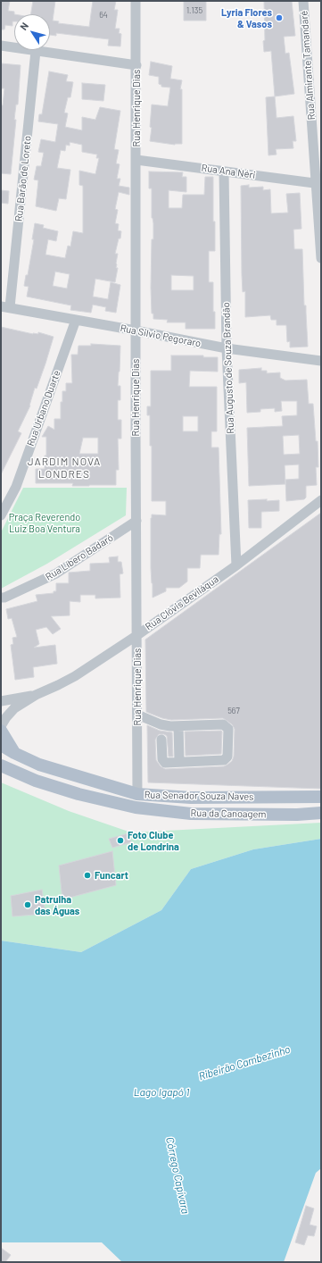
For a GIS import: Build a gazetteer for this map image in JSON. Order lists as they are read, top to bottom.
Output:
{
  "streets": {
    "main road": ["Rua Senador Souza Naves", "Rua da Canoagem"],
    "street": [
      "Rua Almirante Tamandaré",
      "Rua Henrique Dias",
      "Rua Ana Néri",
      "Rua Barão de Loreto",
      "Rua Silvio Pegoraro",
      "Rua Augusto de Souza Brandão",
      "Rua Urbano Duarte",
      "Rua Líbero Badaró",
      "Rua Clóvis Beviláqua"
    ]
  },
  "crossings": [
    ["Rua Almirante Tamandaré", "Rua Ana Néri"],
    ["Rua Henrique Dias", "Rua Ana Néri"],
    ["Rua Henrique Dias", "Rua Silvio Pegoraro"],
    ["Rua Henrique Dias", "Rua Líbero Badaró"],
    ["Rua Henrique Dias", "Rua Clóvis Beviláqua"],
    ["Rua Henrique Dias", "Rua Senador Souza Naves"],
    ["Rua Ana Néri", "Rua Augusto de Souza Brandão"],
    ["Rua Barão de Loreto", "Rua Silvio Pegoraro"],
    ["Rua Silvio Pegoraro", "Rua Augusto de Souza Brandão"],
    ["Rua Silvio Pegoraro", "Rua Urbano Duarte"],
    ["Rua Augusto de Souza Brandão", "Rua Clóvis Beviláqua"]
  ],
  "districts": ["JARDIM NOVA LONDRES"],
  "water": ["Ribeirão Cambezinho", "Lago Igapó 1", "Córrego Capivara"],
  "parks": ["Praça Reverendo Luiz Boa Ventura"],
  "places": [
    "Lyria Flores & Vasos",
    "Foto Clube de Londrina",
    "Funcart",
    "Patrulha das Águas"
  ],
  "house_numbers": ["1.135", "64", "567"],
  "north": "top left"
}
